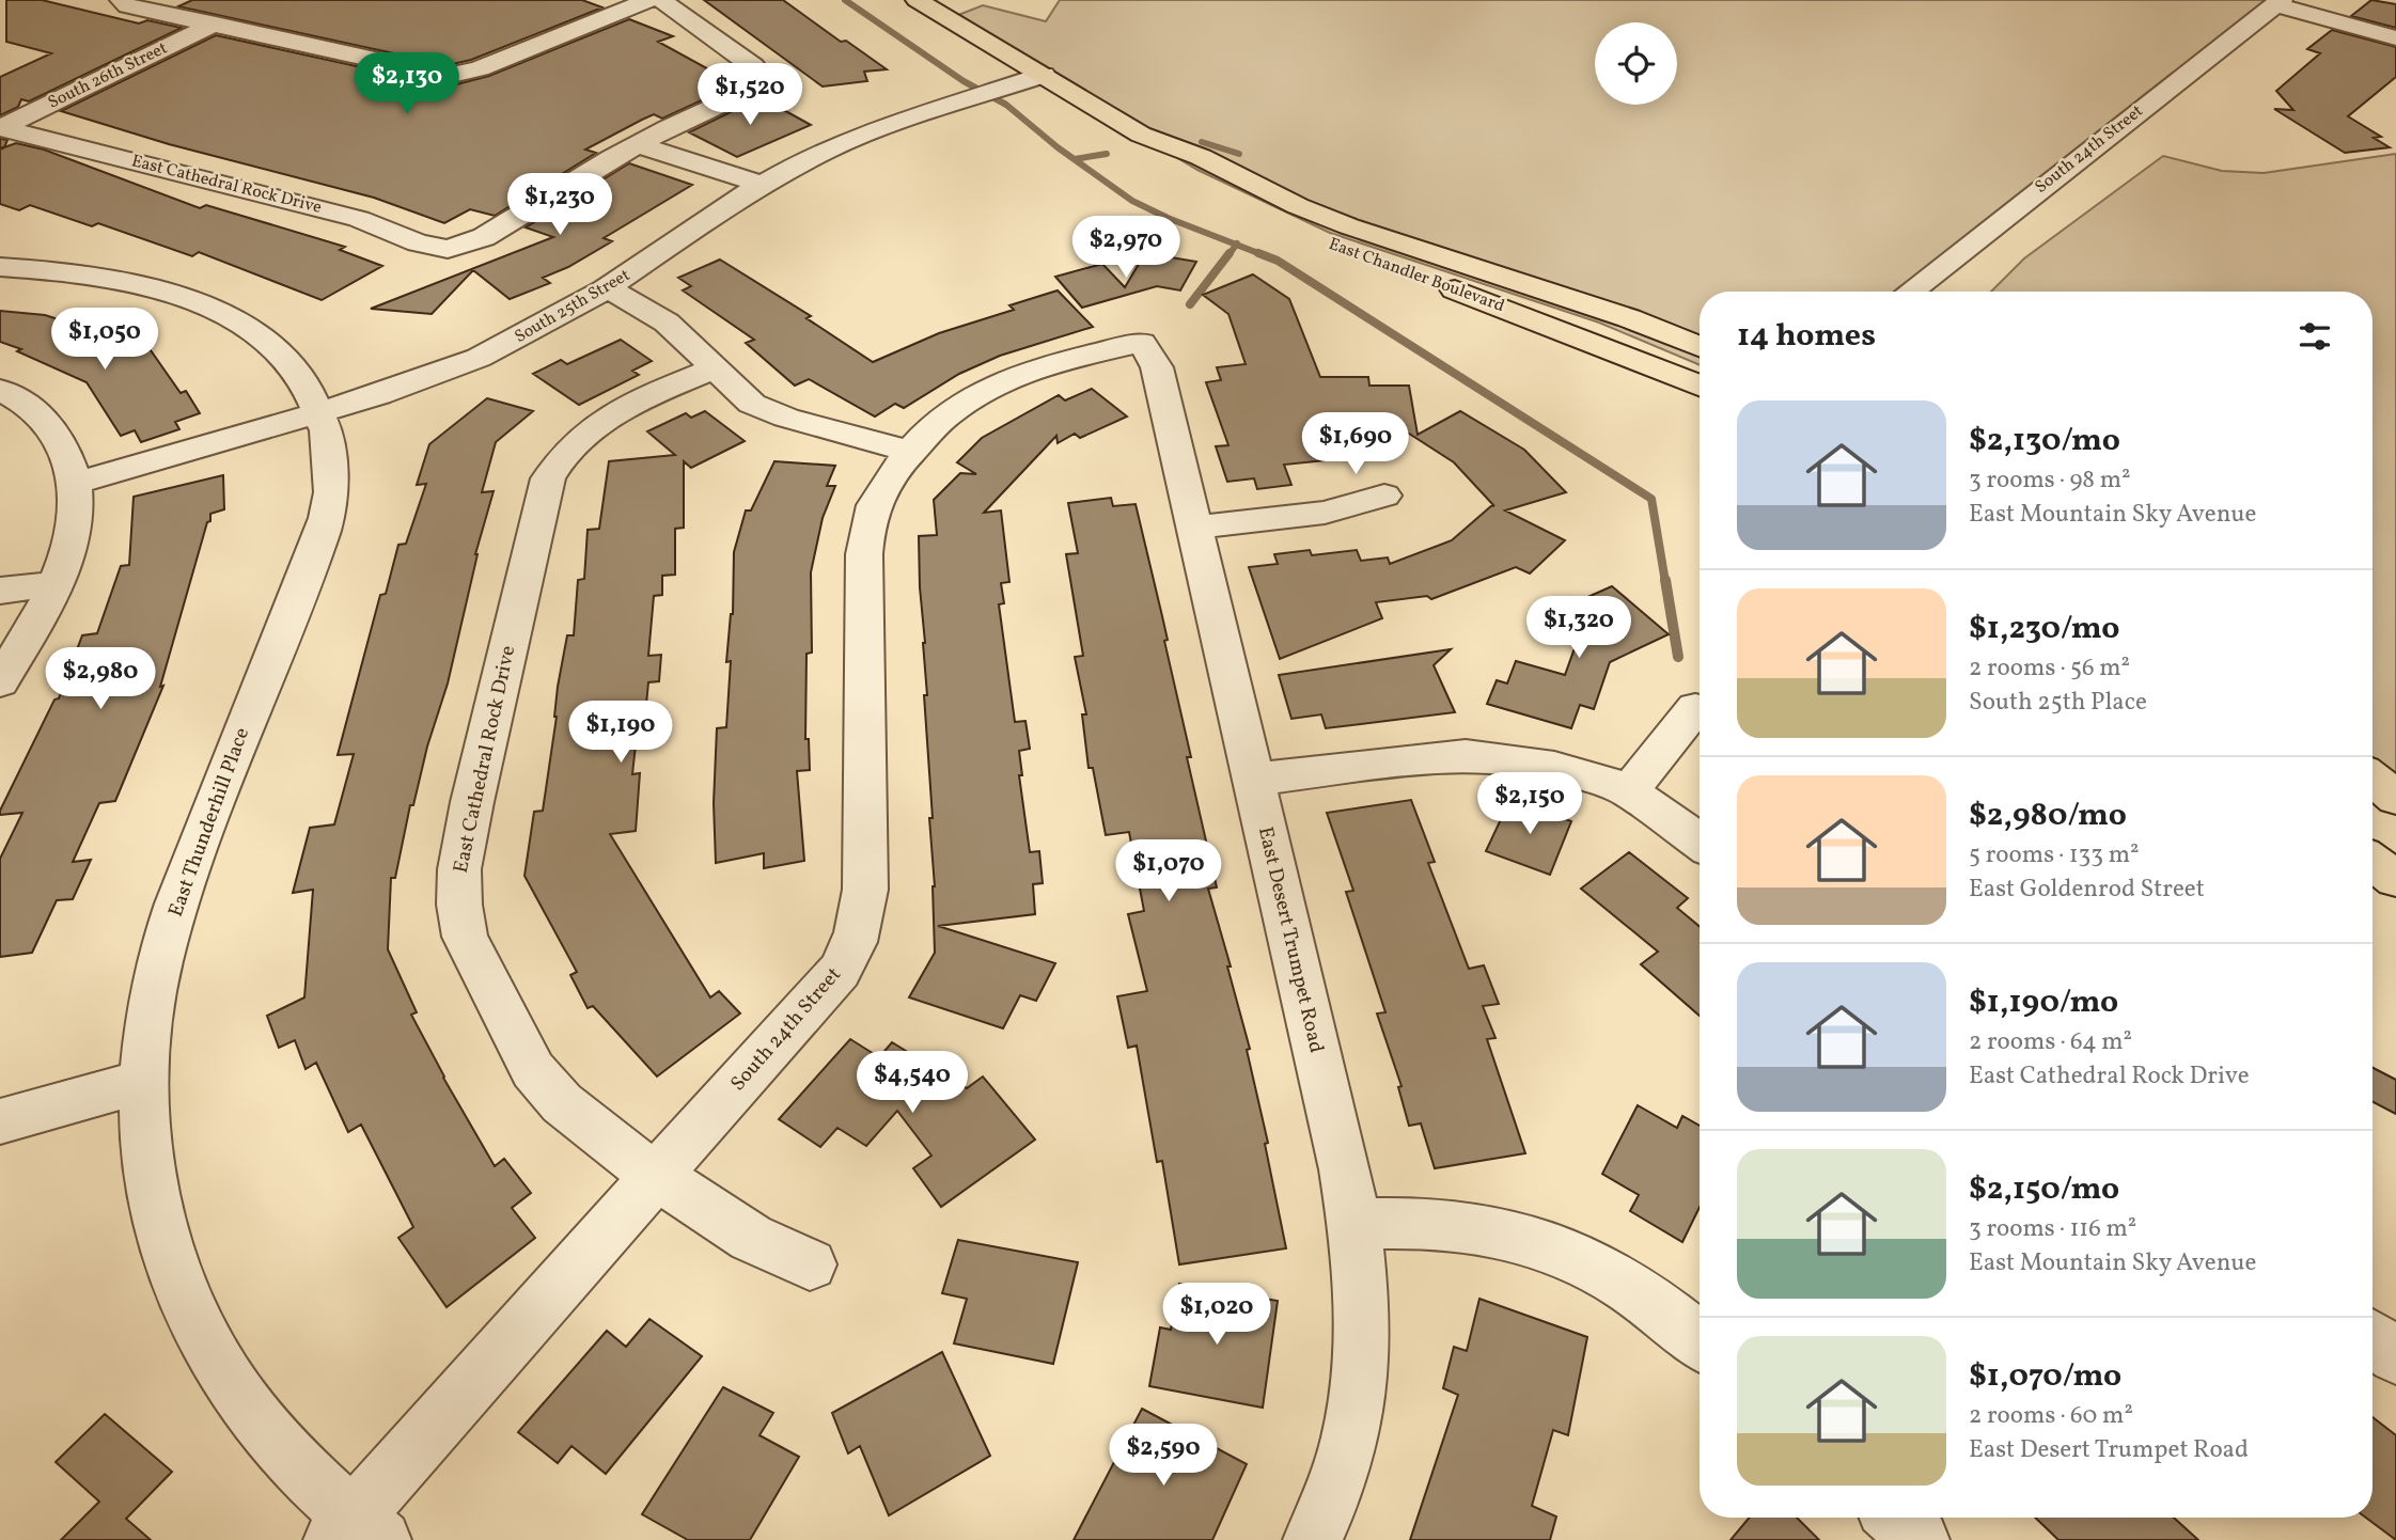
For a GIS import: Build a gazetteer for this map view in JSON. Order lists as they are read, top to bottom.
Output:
{
  "streets": {
    "main road": ["East Chandler Boulevard"],
    "street": [
      "South 26th Street",
      "South 24th Street",
      "East Cathedral Rock Drive",
      "South 25th Street",
      "East Thunderhill Place",
      "East Desert Trumpet Road"
    ]
  },
  "crossings": [
    ["South 26th Street", "East Cathedral Rock Drive"],
    ["South 24th Street", "East Cathedral Rock Drive"],
    ["South 24th Street", "East Thunderhill Place"],
    ["South 24th Street", "East Desert Trumpet Road"],
    ["East Chandler Boulevard", "South 25th Street"],
    ["South 25th Street", "East Thunderhill Place"]
  ],
  "page": {
    "price": [
      "$2,130",
      "$1,520",
      "$1,230",
      "$2,970",
      "$1,050",
      "$1,690",
      "$1,320",
      "$2,980",
      "$1,190",
      "$2,150",
      "$1,070",
      "$4,540",
      "$1,020",
      "$2,590"
    ],
    "heading": "14 homes",
    "list": [
      {
        "name": "$2,130/mo",
        "note": "3 rooms · 98 m² · East Mountain Sky Avenue"
      },
      {
        "name": "$1,230/mo",
        "note": "2 rooms · 56 m² · South 25th Place"
      },
      {
        "name": "$2,980/mo",
        "note": "5 rooms · 133 m² · East Goldenrod Street"
      },
      {
        "name": "$1,190/mo",
        "note": "2 rooms · 64 m² · East Cathedral Rock Drive"
      },
      {
        "name": "$2,150/mo",
        "note": "3 rooms · 116 m² · East Mountain Sky Avenue"
      },
      {
        "name": "$1,070/mo",
        "note": "2 rooms · 60 m² · East Desert Trumpet Road"
      }
    ]
  }
}
